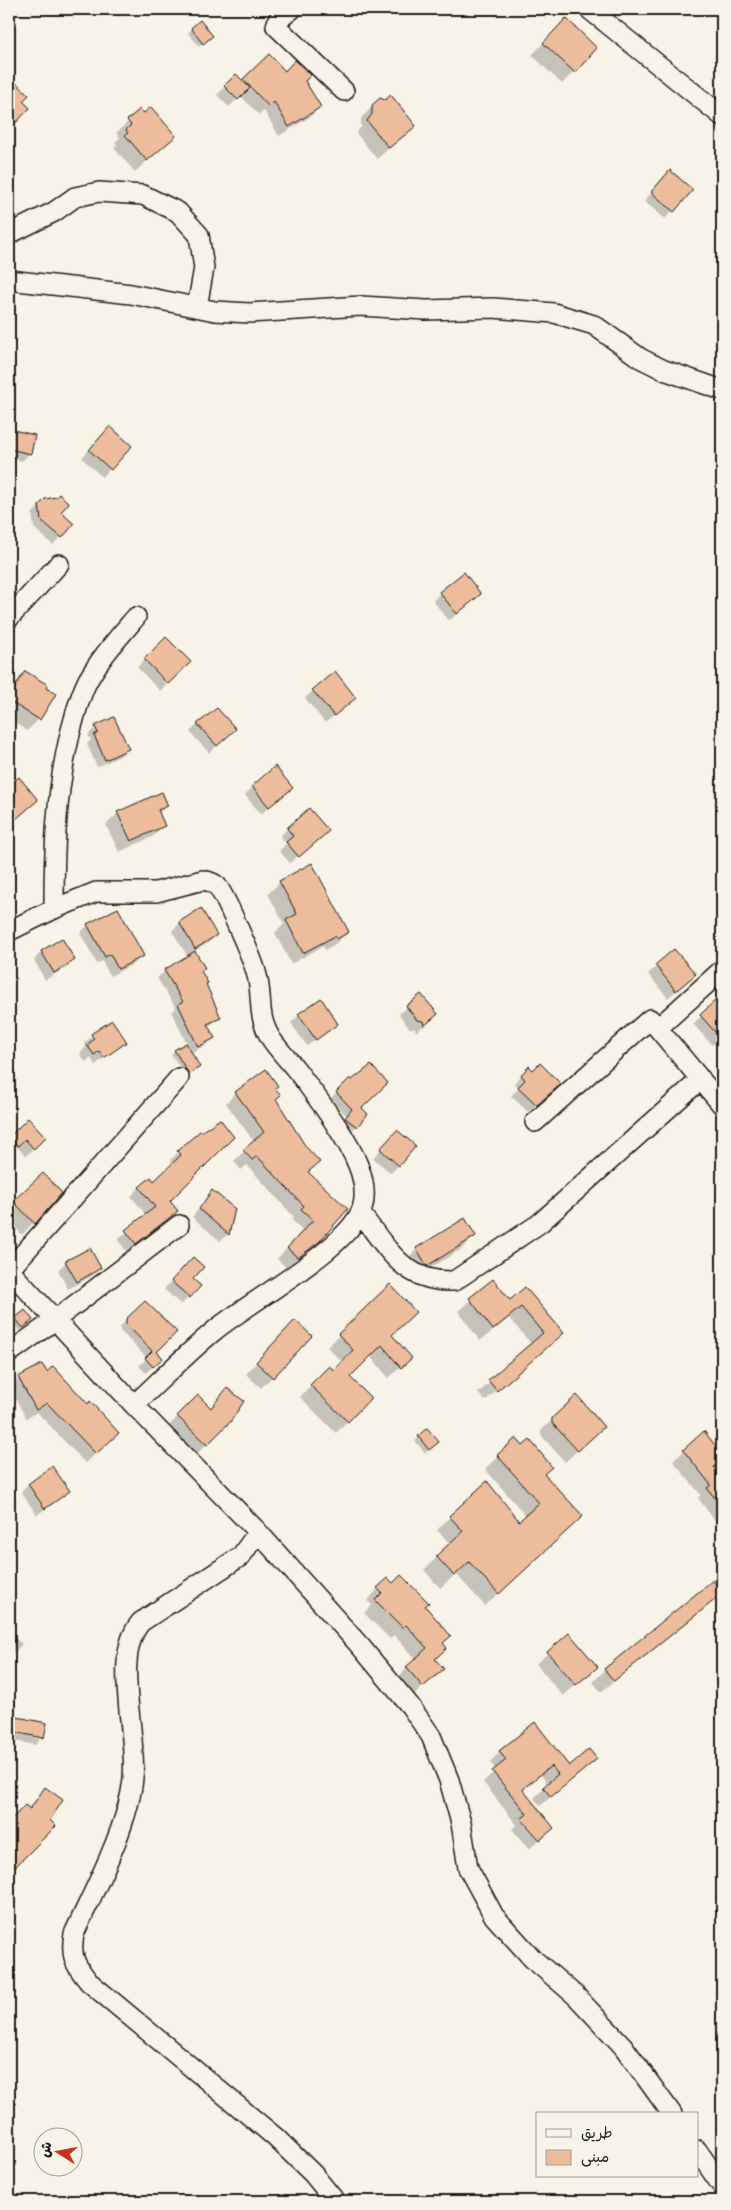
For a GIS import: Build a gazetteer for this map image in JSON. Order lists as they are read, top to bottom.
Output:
{
  "legend": ["طريق", "مبنى"],
  "north": "left"
}
